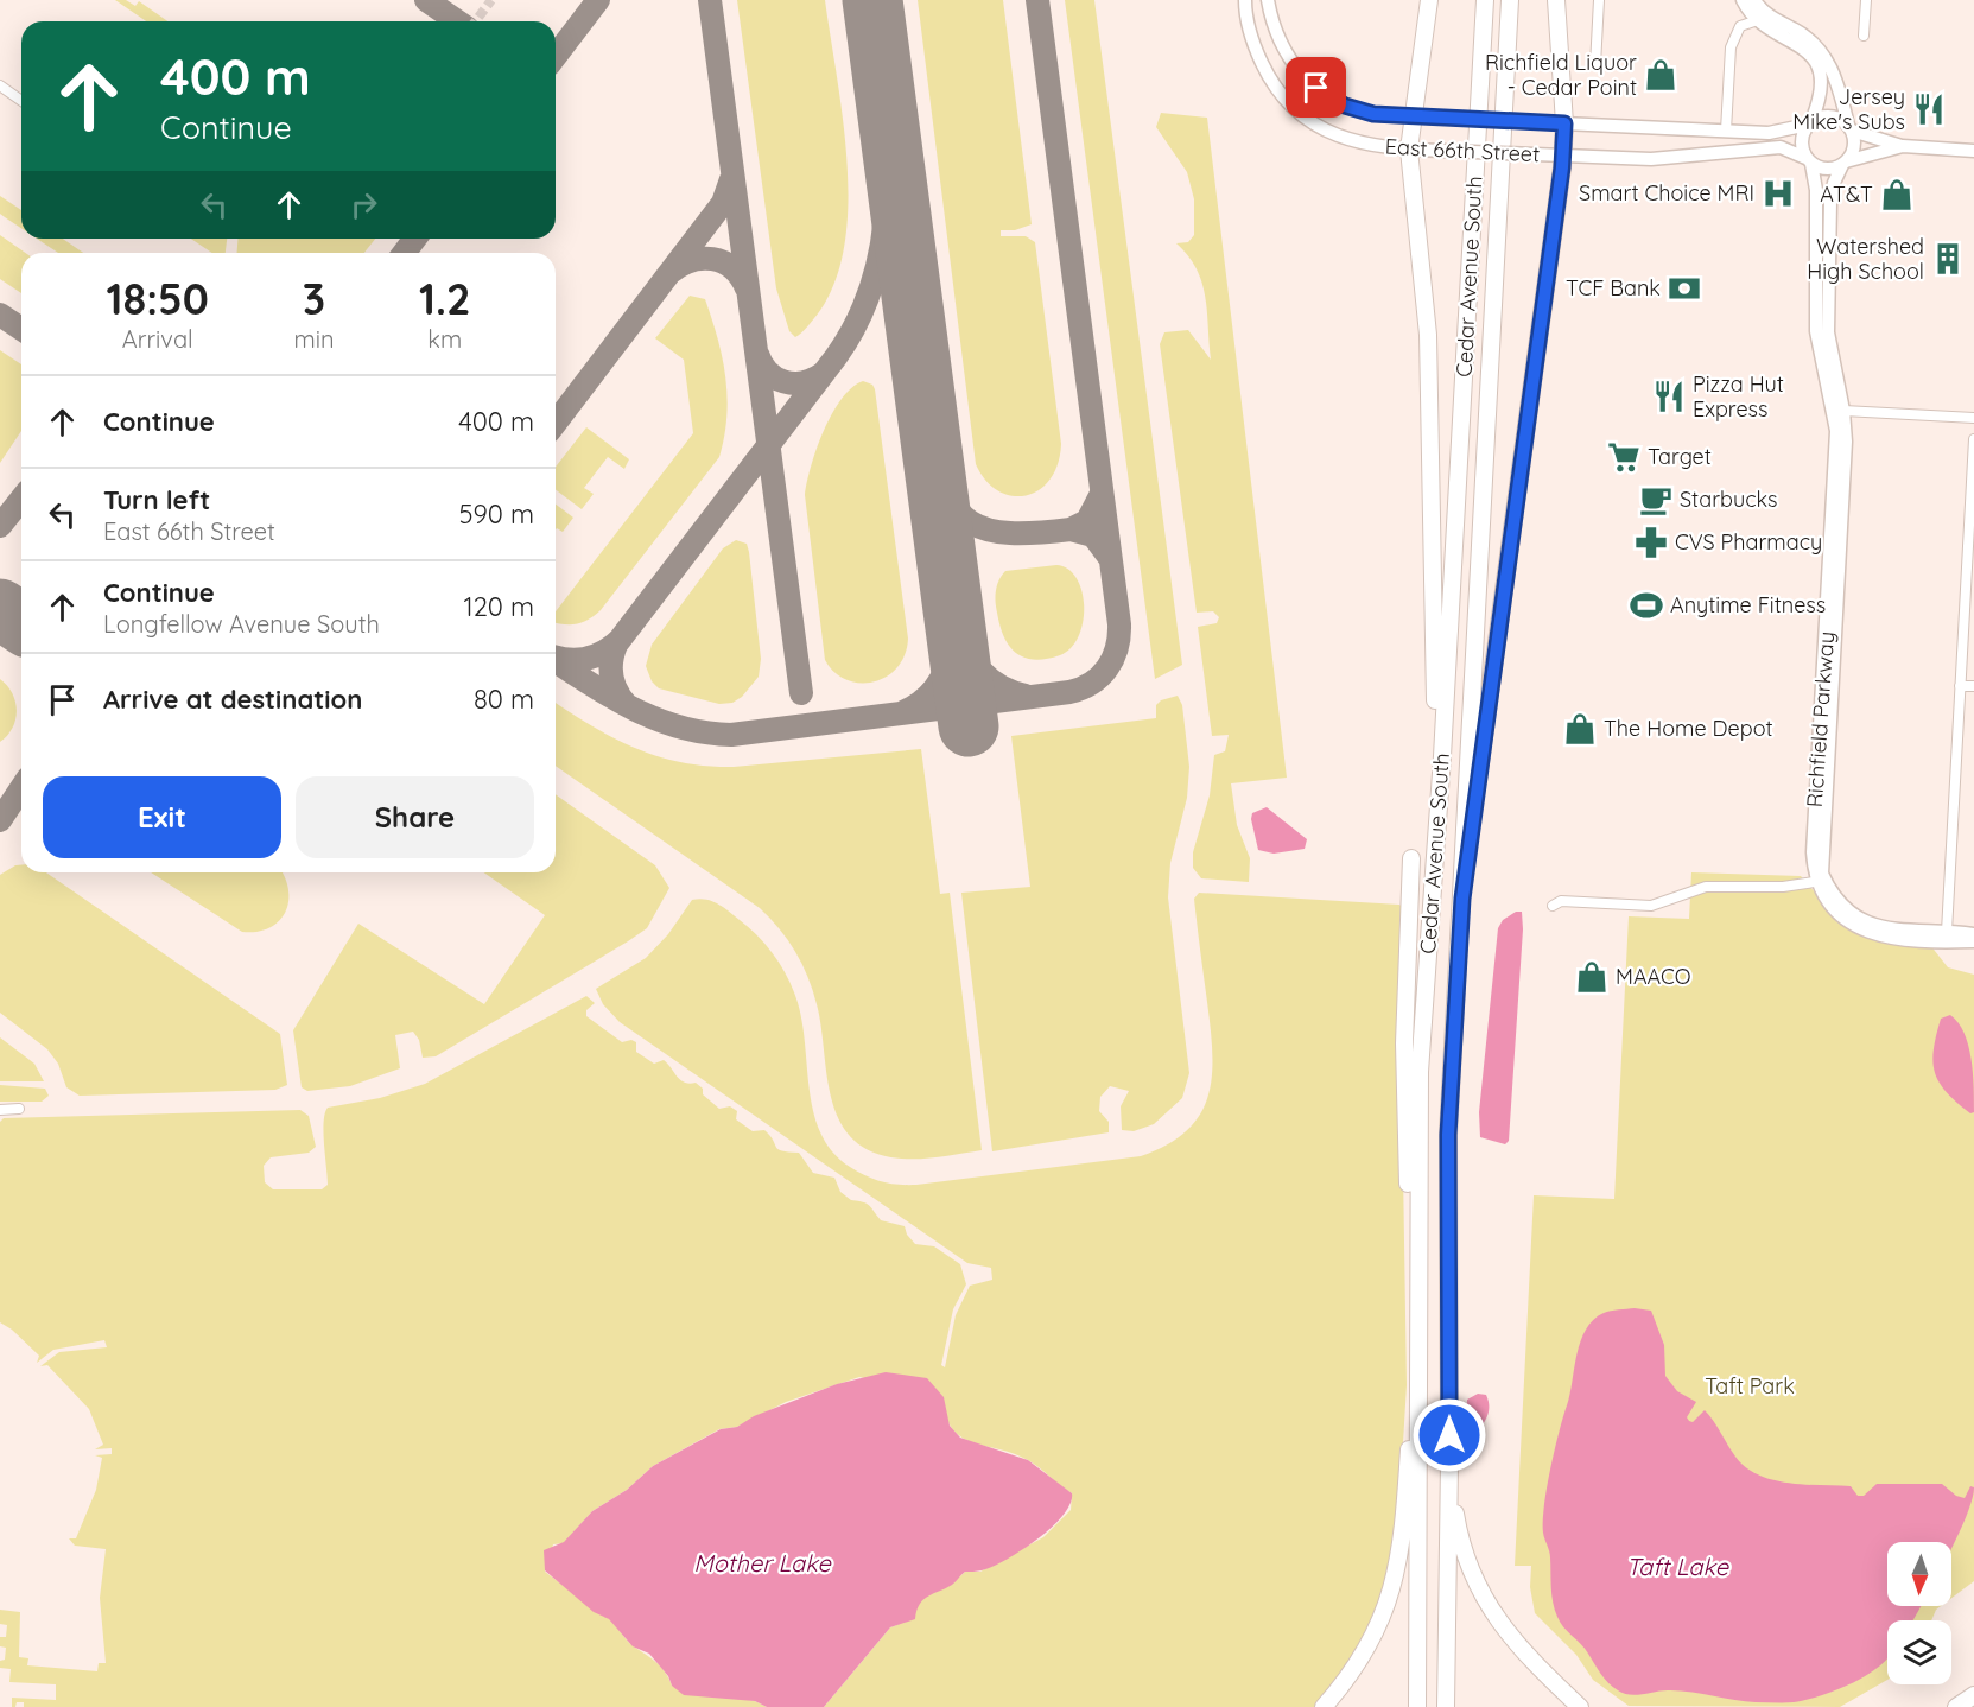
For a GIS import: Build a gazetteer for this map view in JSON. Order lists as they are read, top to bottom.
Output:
{
  "streets": {
    "highway": ["Cedar Avenue South"],
    "street": ["East 66th Street", "Richfield Parkway"]
  },
  "crossings": [
    ["East 66th Street", "Richfield Parkway"]
  ],
  "water": ["Mother Lake", "Taft Lake"],
  "parks": ["Taft Park"],
  "places": {
    "shop": [
      "Richfield Liquor - Cedar Point",
      "AT&T",
      "The Home Depot",
      "MAACO"
    ],
    "restaurant": ["Jersey Mike's Subs", "Pizza Hut Express"],
    "hospital": ["Smart Choice MRI"],
    "building": ["Watershed High School"],
    "bank": ["TCF Bank"],
    "supermarket": ["Target"],
    "cafe": ["Starbucks"],
    "pharmacy": ["CVS Pharmacy"],
    "sports": ["Anytime Fitness"]
  },
  "north": "bottom",
  "page": {
    "turn": ["400 m", "Continue"],
    "eta": [
      "18:50",
      "Arrival",
      "3",
      "min",
      "1.2",
      "km"
    ],
    "list": [
      {
        "name": "Continue",
        "value": "400 m"
      },
      {
        "name": "Turn left",
        "note": "East 66th Street",
        "value": "590 m"
      },
      {
        "name": "Continue",
        "note": "Longfellow Avenue South",
        "value": "120 m"
      },
      {
        "name": "Arrive at destination",
        "value": "80 m"
      }
    ],
    "buttons": ["Exit", "Share"]
  }
}
